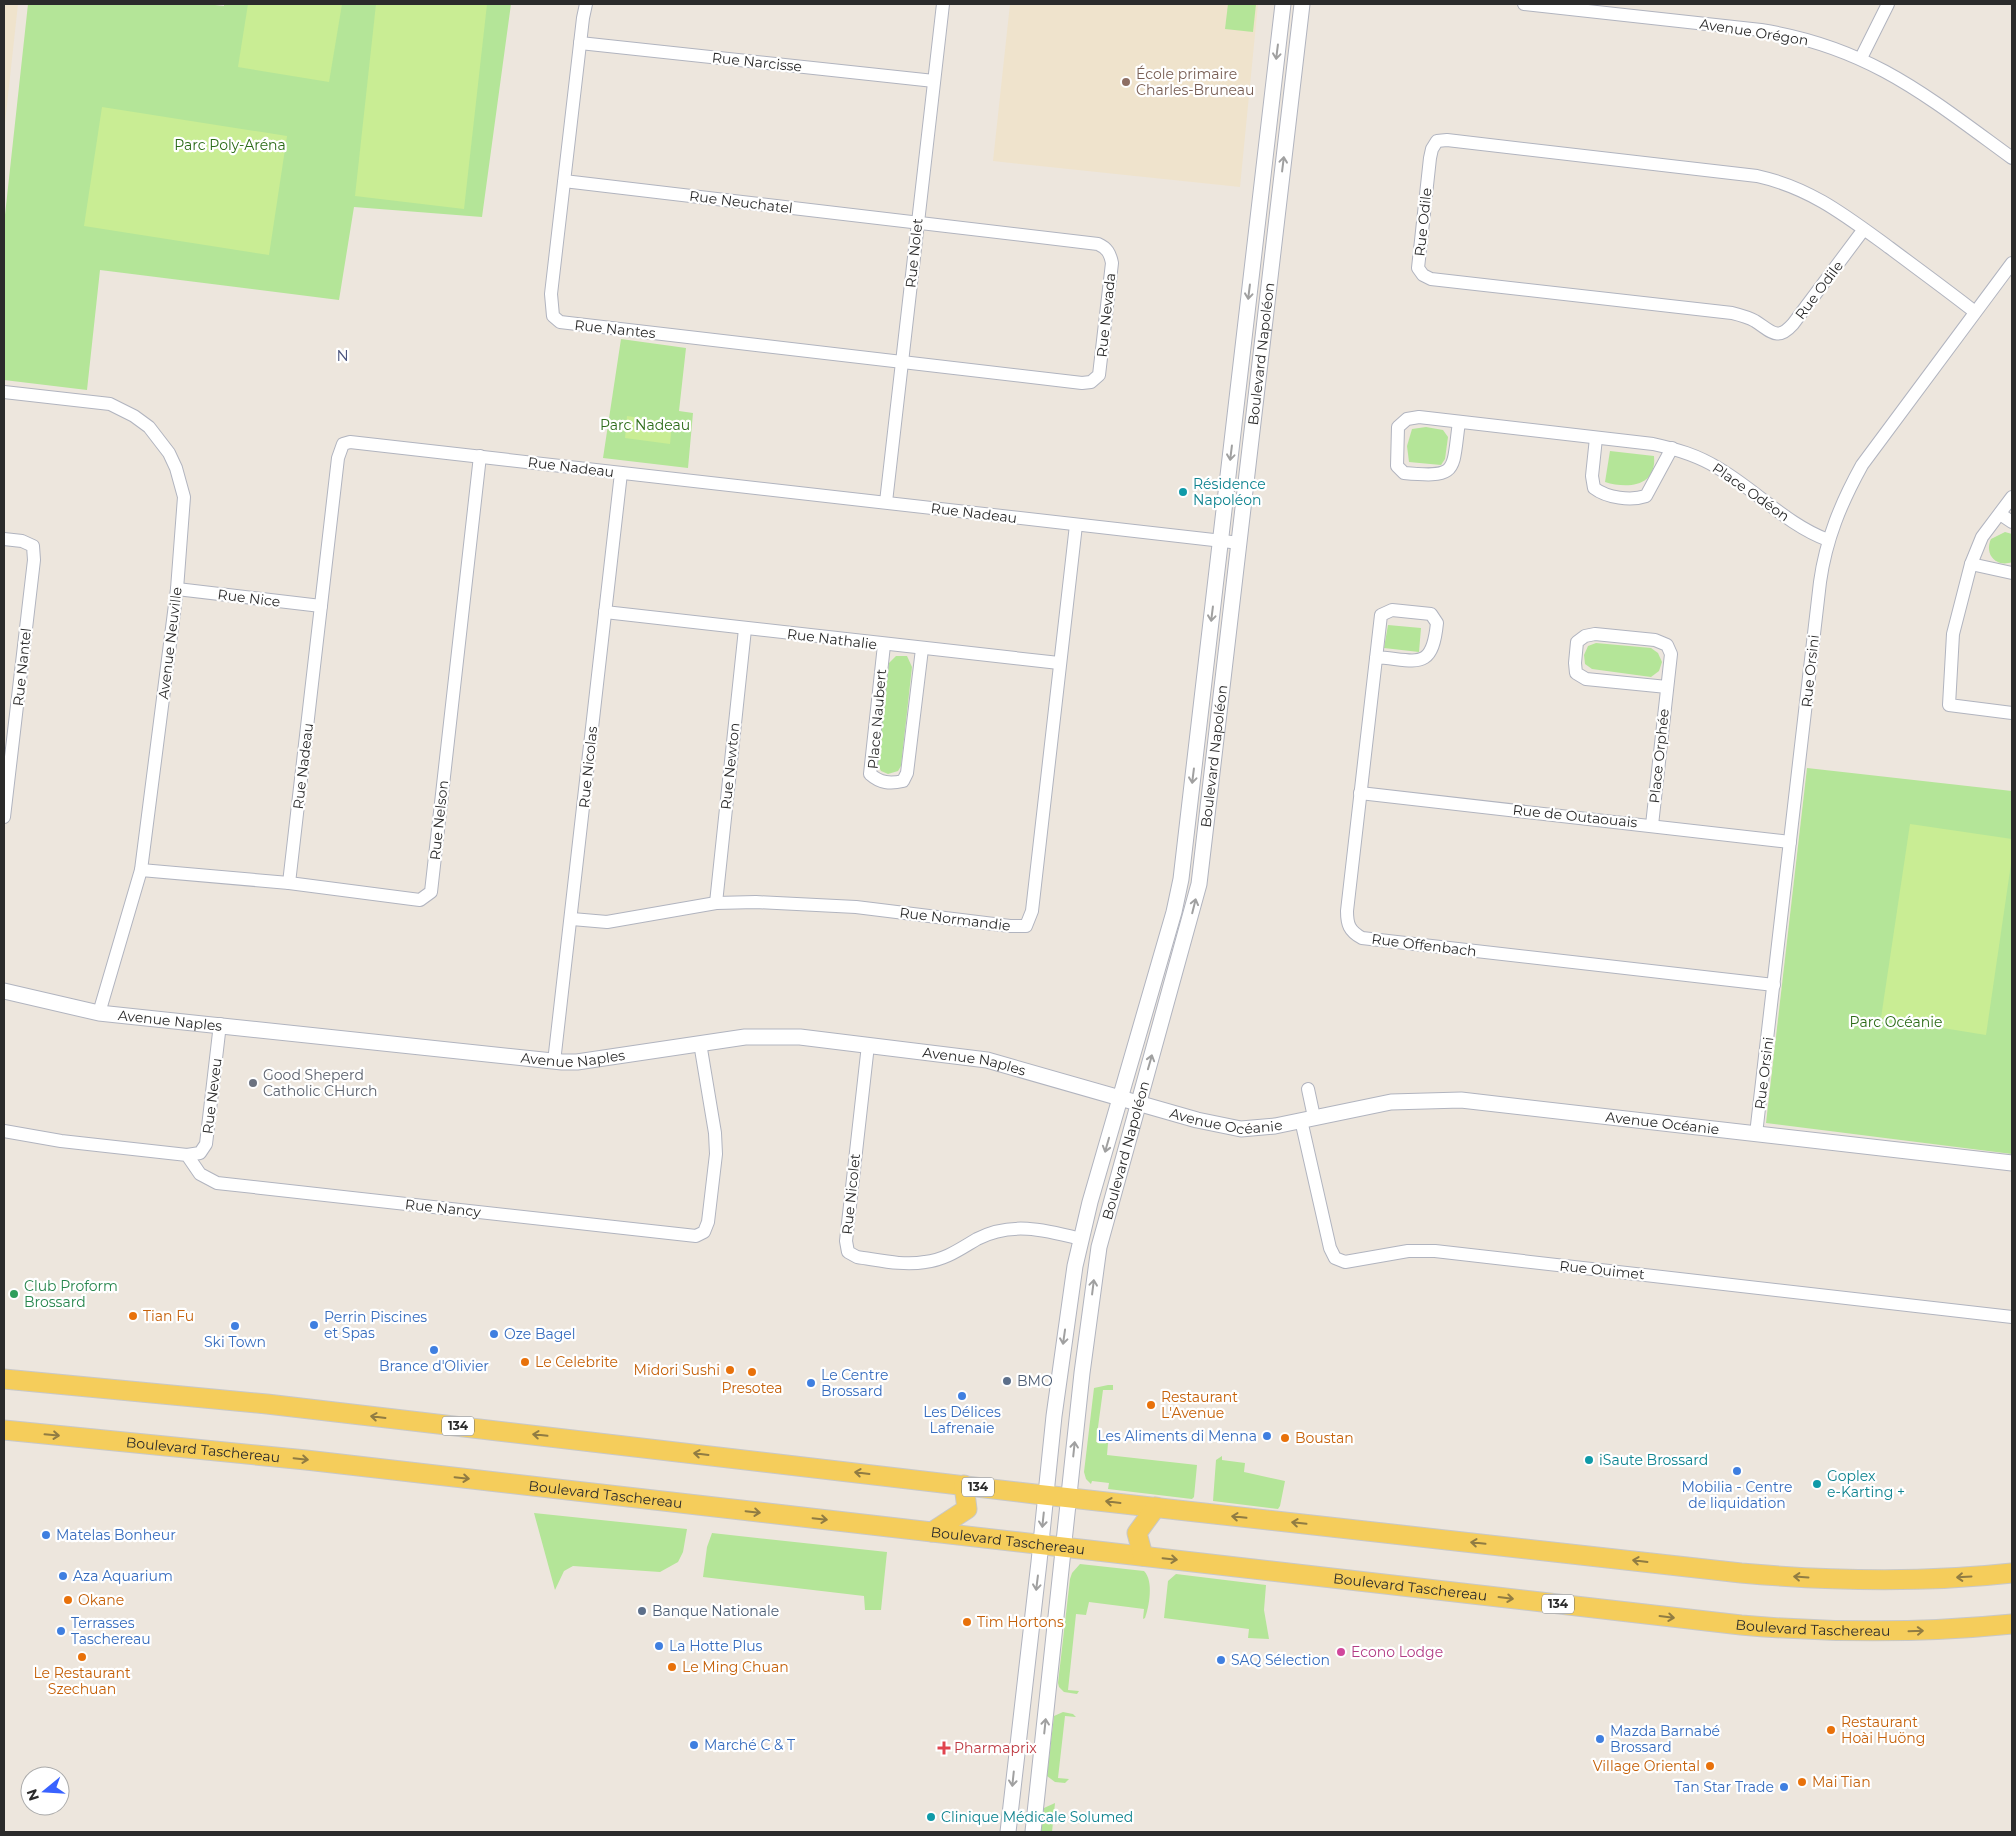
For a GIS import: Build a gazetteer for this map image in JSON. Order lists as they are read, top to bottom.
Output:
{
  "streets": {
    "main road": ["134", "Boulevard Taschereau"],
    "street": [
      "Avenue Orégon",
      "Rue Narcisse",
      "Rue Neuchatel",
      "Rue Odile",
      "Rue Nolet",
      "Rue Nevada",
      "Rue Nantes",
      "Boulevard Napoléon",
      "Rue Nadeau",
      "Place Odéon",
      "Rue Nice",
      "Rue Nathalie",
      "Avenue Neuville",
      "Rue Nantel",
      "Rue Orsini",
      "Place Naubert",
      "Place Orphée",
      "Rue Newton",
      "Rue Nicolas",
      "Rue de Outaouais",
      "Rue Nelson",
      "Rue Normandie",
      "Rue Offenbach",
      "Avenue Naples",
      "Rue Neveu",
      "Avenue Océanie",
      "Rue Nicolet",
      "Rue Nancy",
      "Rue Ouimet"
    ]
  },
  "crossings": [
    ["Rue Narcisse", "Rue Nolet"],
    ["Rue Narcisse", "Rue Nantes"],
    ["Rue Neuchatel", "Rue Nolet"],
    ["Rue Neuchatel", "Rue Nevada"],
    ["Rue Neuchatel", "Rue Nantes"],
    ["Rue Odile", "Rue Orsini"],
    ["Rue Nolet", "Rue Nevada"],
    ["Rue Nolet", "Rue Nantes"],
    ["Rue Nolet", "Rue Nadeau"],
    ["Rue Nevada", "Rue Nantes"],
    ["Boulevard Napoléon", "Rue Nadeau"],
    ["Boulevard Napoléon", "Avenue Naples"],
    ["Boulevard Napoléon", "Avenue Océanie"],
    ["Boulevard Napoléon", "Rue Nicolet"],
    ["Boulevard Napoléon", "134"],
    ["Boulevard Napoléon", "Boulevard Taschereau"],
    ["Rue Nadeau", "Rue Nice"],
    ["Rue Nadeau", "Rue Nicolas"],
    ["Rue Nadeau", "Rue Nelson"],
    ["Rue Nadeau", "Rue Normandie"],
    ["Place Odéon", "Rue Orsini"],
    ["Rue Nice", "Avenue Neuville"],
    ["Rue Nathalie", "Place Naubert"],
    ["Rue Nathalie", "Rue Newton"],
    ["Rue Nathalie", "Rue Nicolas"],
    ["Rue Nathalie", "Rue Normandie"],
    ["Avenue Neuville", "Rue Nelson"],
    ["Avenue Neuville", "Avenue Naples"],
    ["Rue Orsini", "Rue de Outaouais"],
    ["Rue Orsini", "Rue Offenbach"],
    ["Rue Orsini", "Avenue Océanie"],
    ["Place Orphée", "Rue de Outaouais"],
    ["Rue Newton", "Rue Normandie"],
    ["Rue Nicolas", "Rue Normandie"],
    ["Rue Nicolas", "Avenue Naples"],
    ["Rue de Outaouais", "Rue Offenbach"],
    ["Avenue Naples", "Rue Neveu"],
    ["Avenue Naples", "Avenue Océanie"],
    ["Avenue Naples", "Rue Nicolet"],
    ["Avenue Naples", "Rue Nancy"],
    ["Rue Neveu", "Rue Nancy"],
    ["Avenue Océanie", "Rue Ouimet"]
  ],
  "districts": ["N"],
  "parks": ["Parc Poly-Aréna", "Parc Nadeau", "Parc Océanie"],
  "places": {
    "other": [
      "École primaire Charles-Bruneau",
      "Résidence Napoléon",
      "Good Sheperd Catholic CHurch",
      "Club Proform Brossard",
      "Tian Fu",
      "Perrin Piscines et Spas",
      "Ski Town",
      "Oze Bagel",
      "Brance d'Olivier",
      "Le Celebrite",
      "Midori Sushi",
      "Presotea",
      "BMO",
      "Le Centre Brossard",
      "Les Délices Lafrenaie",
      "Restaurant L'Avenue",
      "Les Aliments di Menna",
      "Boustan",
      "iSaute Brossard",
      "Mobilia - Centre de liquidation",
      "Goplex e-Karting +",
      "Matelas Bonheur",
      "Aza Aquarium",
      "Okane",
      "Banque Nationale",
      "Tim Hortons",
      "Terrasses Taschereau",
      "La Hotte Plus",
      "Econo Lodge",
      "Le Restaurant Szechuan",
      "SAQ Sélection",
      "Le Ming Chuan",
      "Restaurant Hoài Huöng",
      "Mazda Barnabé Brossard",
      "Marché C & T",
      "Village Oriental",
      "Mai Tian",
      "Tan Star Trade",
      "Clinique Médicale Solumed"
    ],
    "health": ["Pharmaprix"]
  },
  "north": "left"
}
